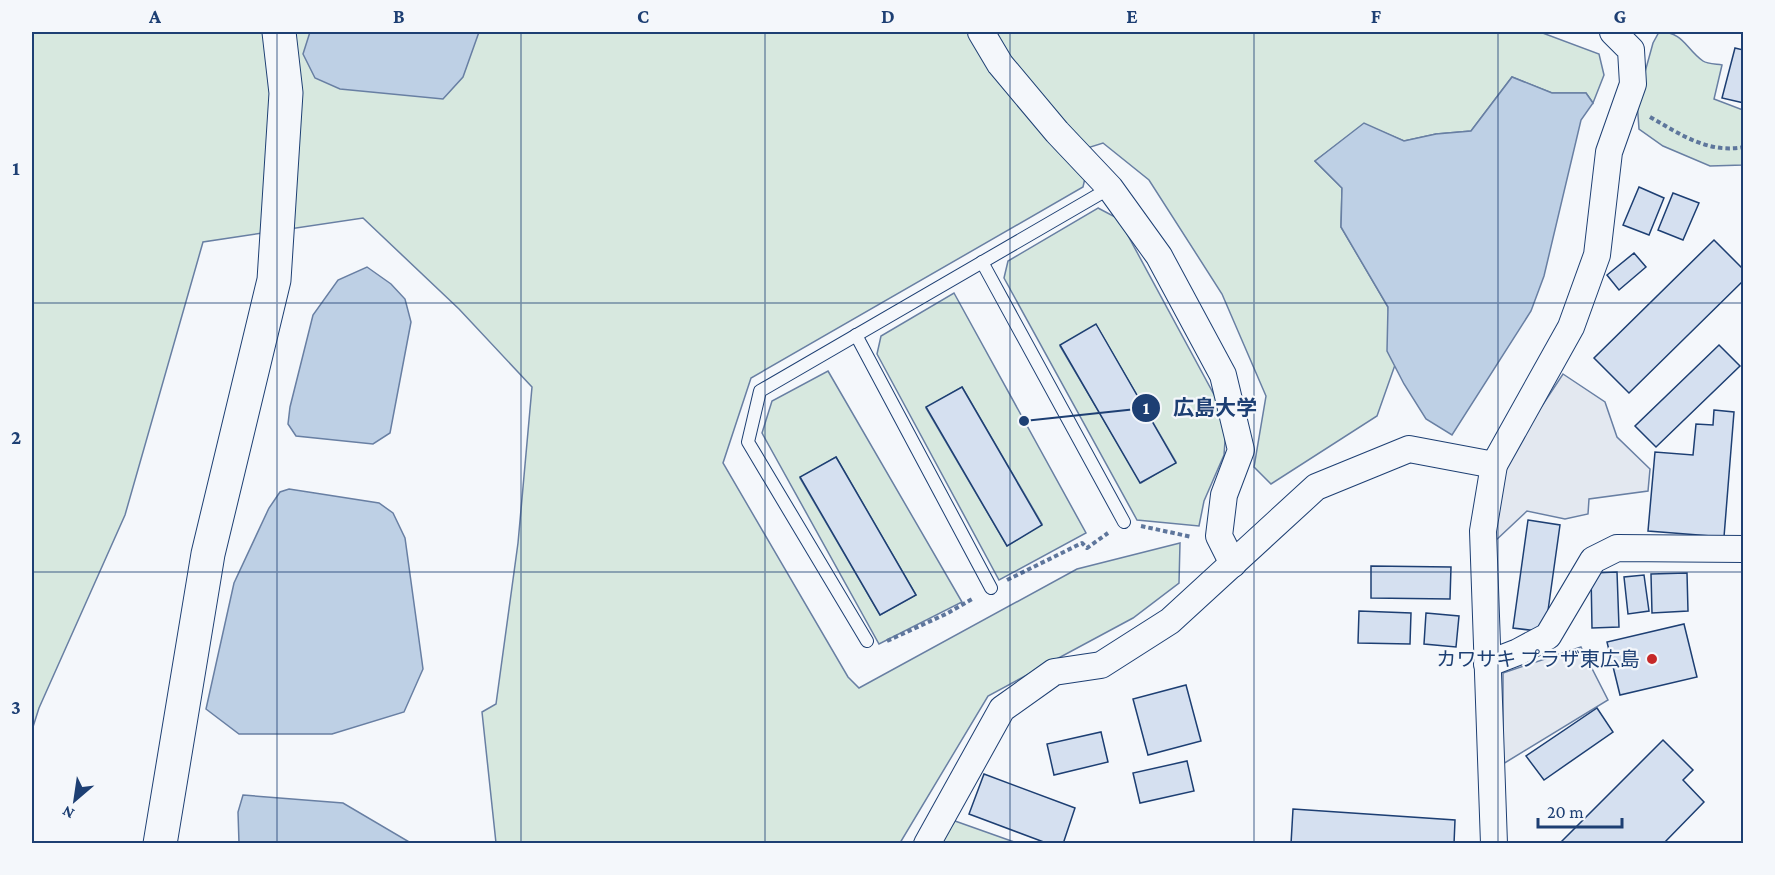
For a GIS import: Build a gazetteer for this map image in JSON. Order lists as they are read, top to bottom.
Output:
{
  "places": ["広島大学", "カワサキ プラザ東広島"],
  "scale_bar": "20 m",
  "north": "bottom left",
  "grid": {
    "columns": [
      "A",
      "B",
      "C",
      "D",
      "E",
      "F",
      "G"
    ],
    "rows": ["1", "2", "3"]
  }
}
